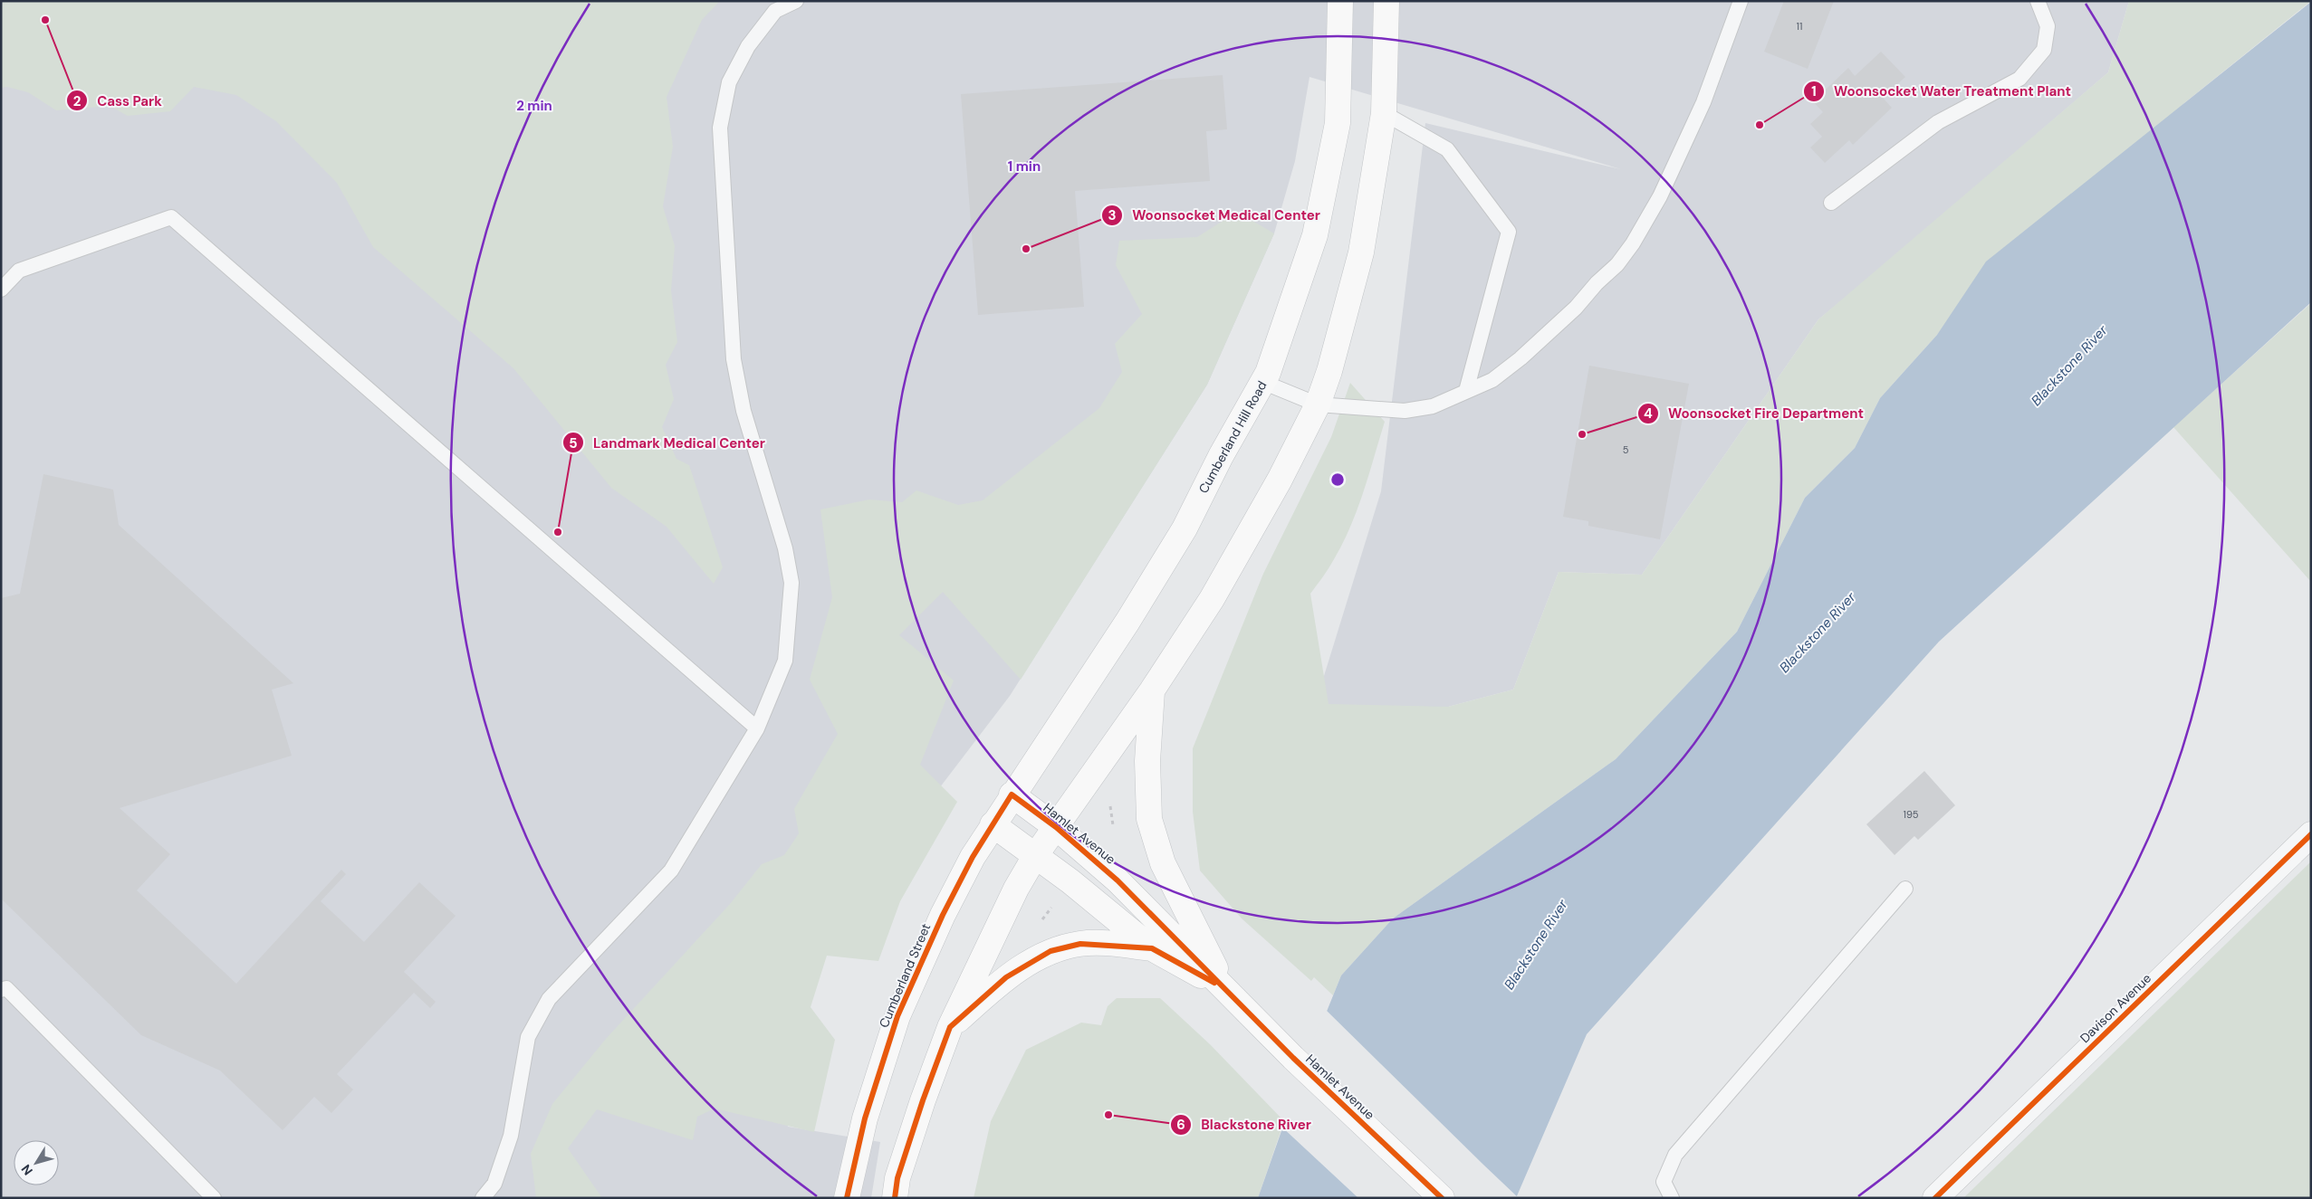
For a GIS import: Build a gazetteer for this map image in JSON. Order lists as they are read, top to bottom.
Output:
{
  "streets": {
    "main road": ["Cumberland Hill Road", "Hamlet Avenue", "Cumberland Street"],
    "street": ["Davison Avenue"]
  },
  "crossings": [
    ["Cumberland Hill Road", "Hamlet Avenue"],
    ["Cumberland Hill Road", "Cumberland Street"],
    ["Hamlet Avenue", "Cumberland Street"]
  ],
  "water": ["Blackstone River"],
  "places": [
    "Cass Park",
    "Woonsocket Water Treatment Plant",
    "Woonsocket Medical Center",
    "Woonsocket Fire Department",
    "Landmark Medical Center",
    "Blackstone River"
  ],
  "house_numbers": ["11", "5", "195"],
  "north": "bottom left",
  "rings": ["2 min", "1 min"]
}
